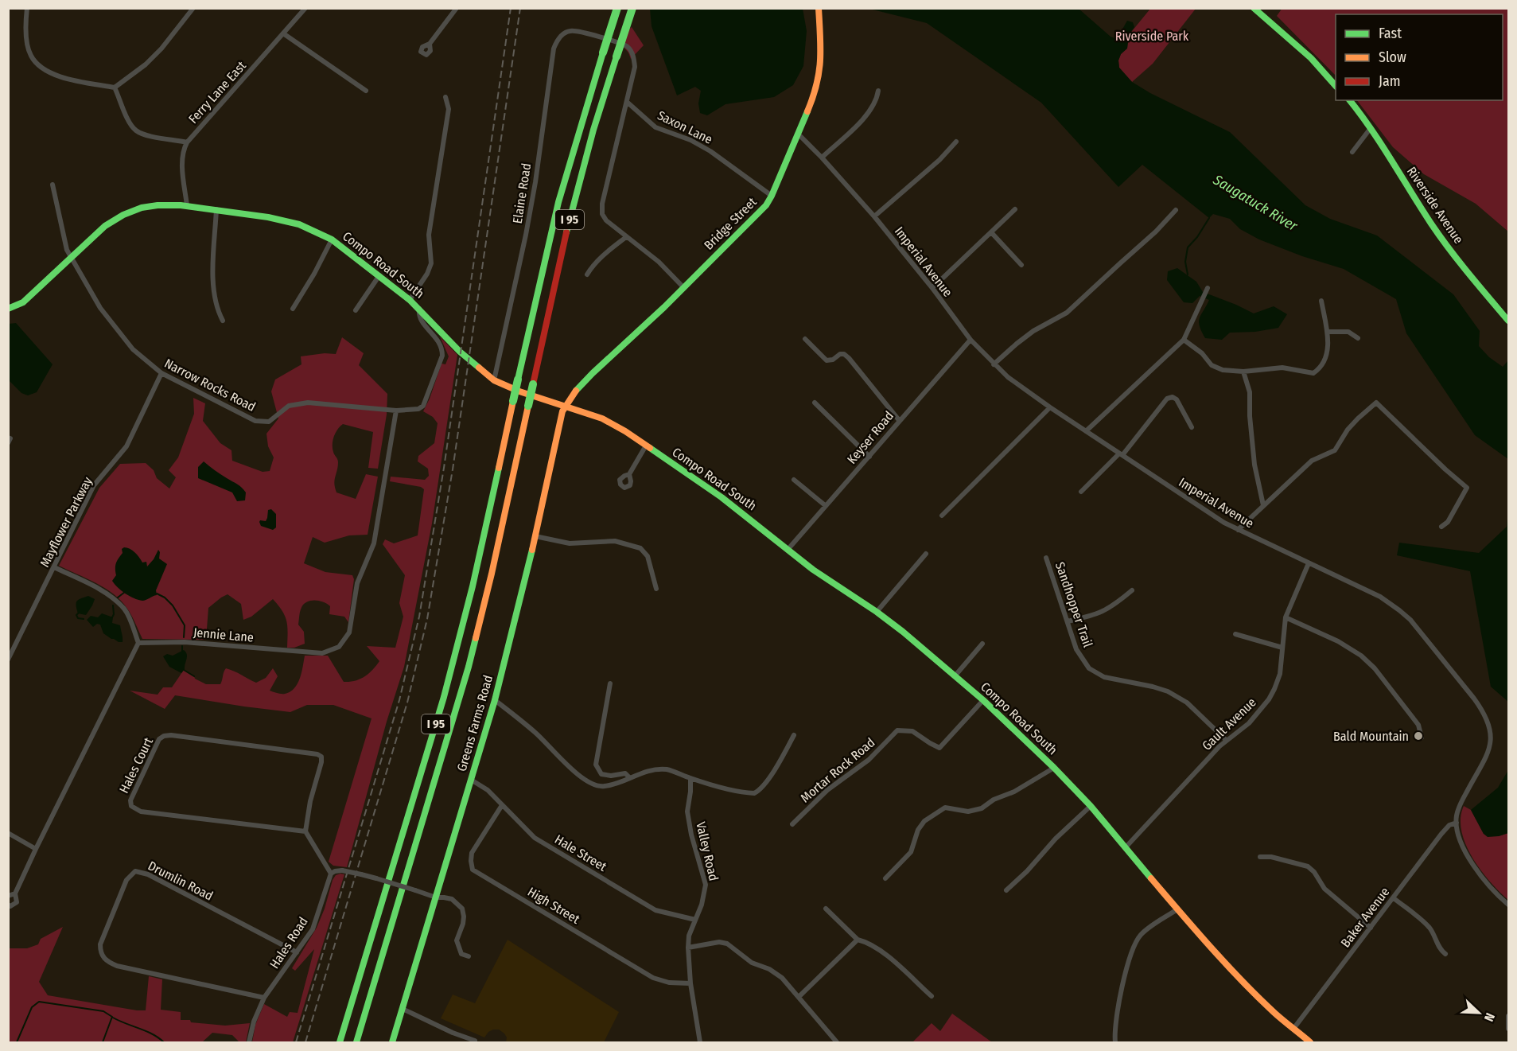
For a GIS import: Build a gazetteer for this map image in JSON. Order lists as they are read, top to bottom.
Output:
{
  "streets": {
    "main road": [
      "Riverside Avenue",
      "I 95",
      "Bridge Street",
      "Compo Road South",
      "Greens Farms Road"
    ],
    "street": [
      "Ferry Lane East",
      "Saxon Lane",
      "Elaine Road",
      "Imperial Avenue",
      "Narrow Rocks Road",
      "Keyser Road",
      "Mayflower Parkway",
      "Sandhopper Trail",
      "Jennie Lane",
      "Gault Avenue",
      "Hales Court",
      "Mortar Rock Road",
      "Valley Road",
      "Hale Street",
      "Drumlin Road",
      "High Street",
      "Baker Avenue",
      "Hales Road"
    ]
  },
  "crossings": [
    ["Ferry Lane East", "Compo Road South"],
    ["Saxon Lane", "Elaine Road"],
    ["Saxon Lane", "Bridge Street"],
    ["Elaine Road", "Compo Road South"],
    ["Bridge Street", "Imperial Avenue"],
    ["Bridge Street", "Compo Road South"],
    ["Bridge Street", "Greens Farms Road"],
    ["Imperial Avenue", "Keyser Road"],
    ["Imperial Avenue", "Gault Avenue"],
    ["Imperial Avenue", "Baker Avenue"],
    ["Compo Road South", "Narrow Rocks Road"],
    ["Compo Road South", "Keyser Road"],
    ["Compo Road South", "Greens Farms Road"],
    ["Compo Road South", "Gault Avenue"],
    ["Compo Road South", "Mortar Rock Road"],
    ["Compo Road South", "Baker Avenue"],
    ["Narrow Rocks Road", "Mayflower Parkway"],
    ["Narrow Rocks Road", "Jennie Lane"],
    ["Sandhopper Trail", "Gault Avenue"],
    ["Greens Farms Road", "Hale Street"],
    ["Valley Road", "Hale Street"],
    ["Valley Road", "High Street"],
    ["Hale Street", "High Street"],
    ["Drumlin Road", "Hales Road"]
  ],
  "water": ["Saugatuck River"],
  "parks": ["Riverside Park"],
  "places": ["Bald Mountain"],
  "legend": ["Fast", "Slow", "Jam"],
  "north": "bottom right"
}
